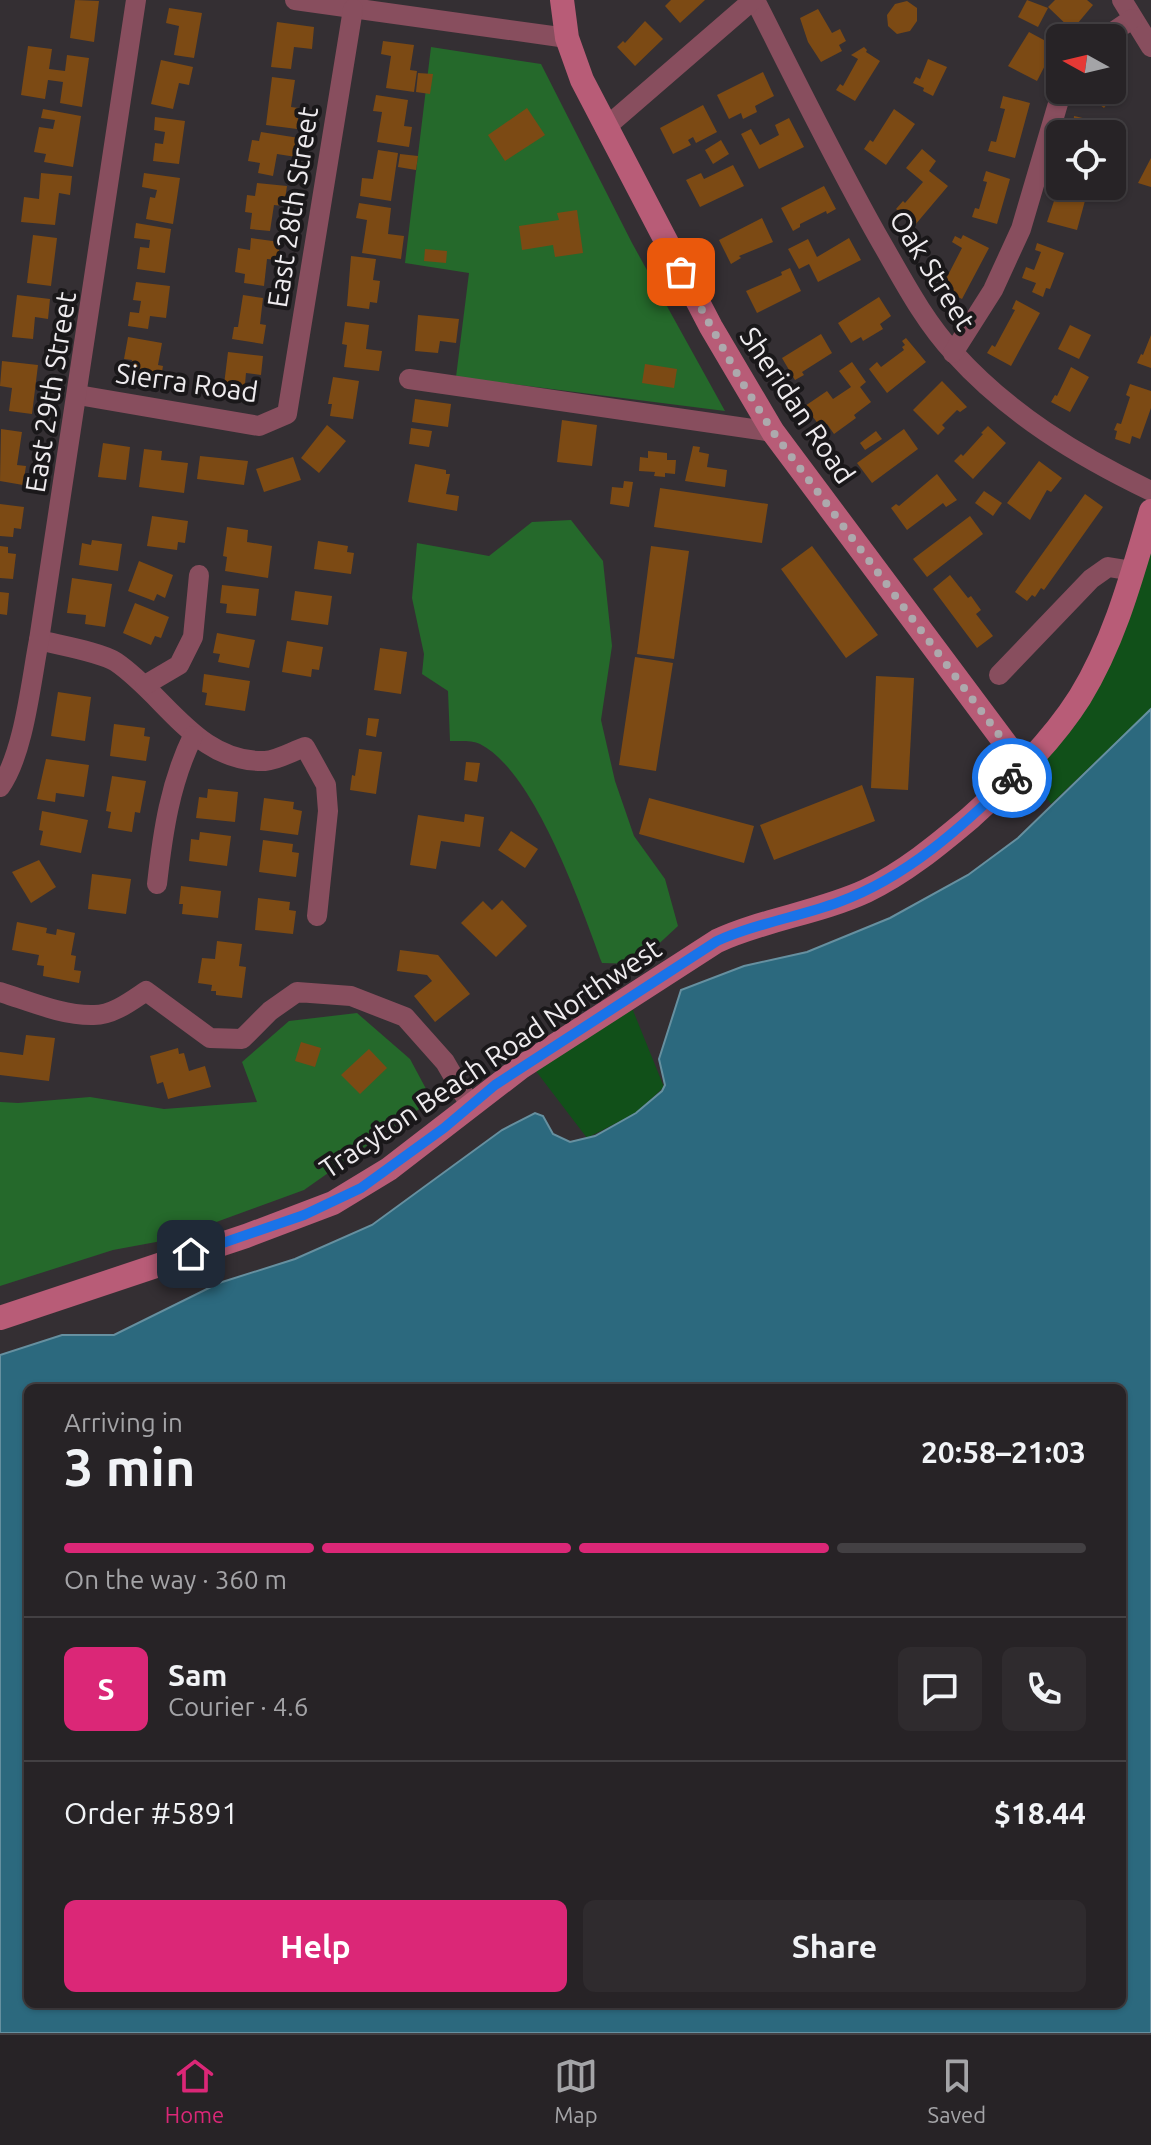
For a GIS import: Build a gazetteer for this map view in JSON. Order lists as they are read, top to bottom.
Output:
{
  "streets": {
    "main road": ["Sheridan Road", "Tracyton Beach Road Northwest"],
    "street": [
      "East 28th Street",
      "Oak Street",
      "Sierra Road",
      "East 29th Street"
    ]
  },
  "crossings": [
    ["East 28th Street", "Sierra Road"],
    ["Sierra Road", "East 29th Street"],
    ["Sheridan Road", "Tracyton Beach Road Northwest"]
  ],
  "north": "left",
  "page": {
    "heading": ["3 min", "Arriving in", "20:58–21:03"],
    "panel": [
      "Sam",
      "Courier · 4.6",
      "Order #5891",
      "$18.44"
    ],
    "bar": "On the way · 360 m",
    "round": "S",
    "buttons": ["Help", "Share"],
    "tabs": ["Home", "Map", "Saved"]
  }
}
